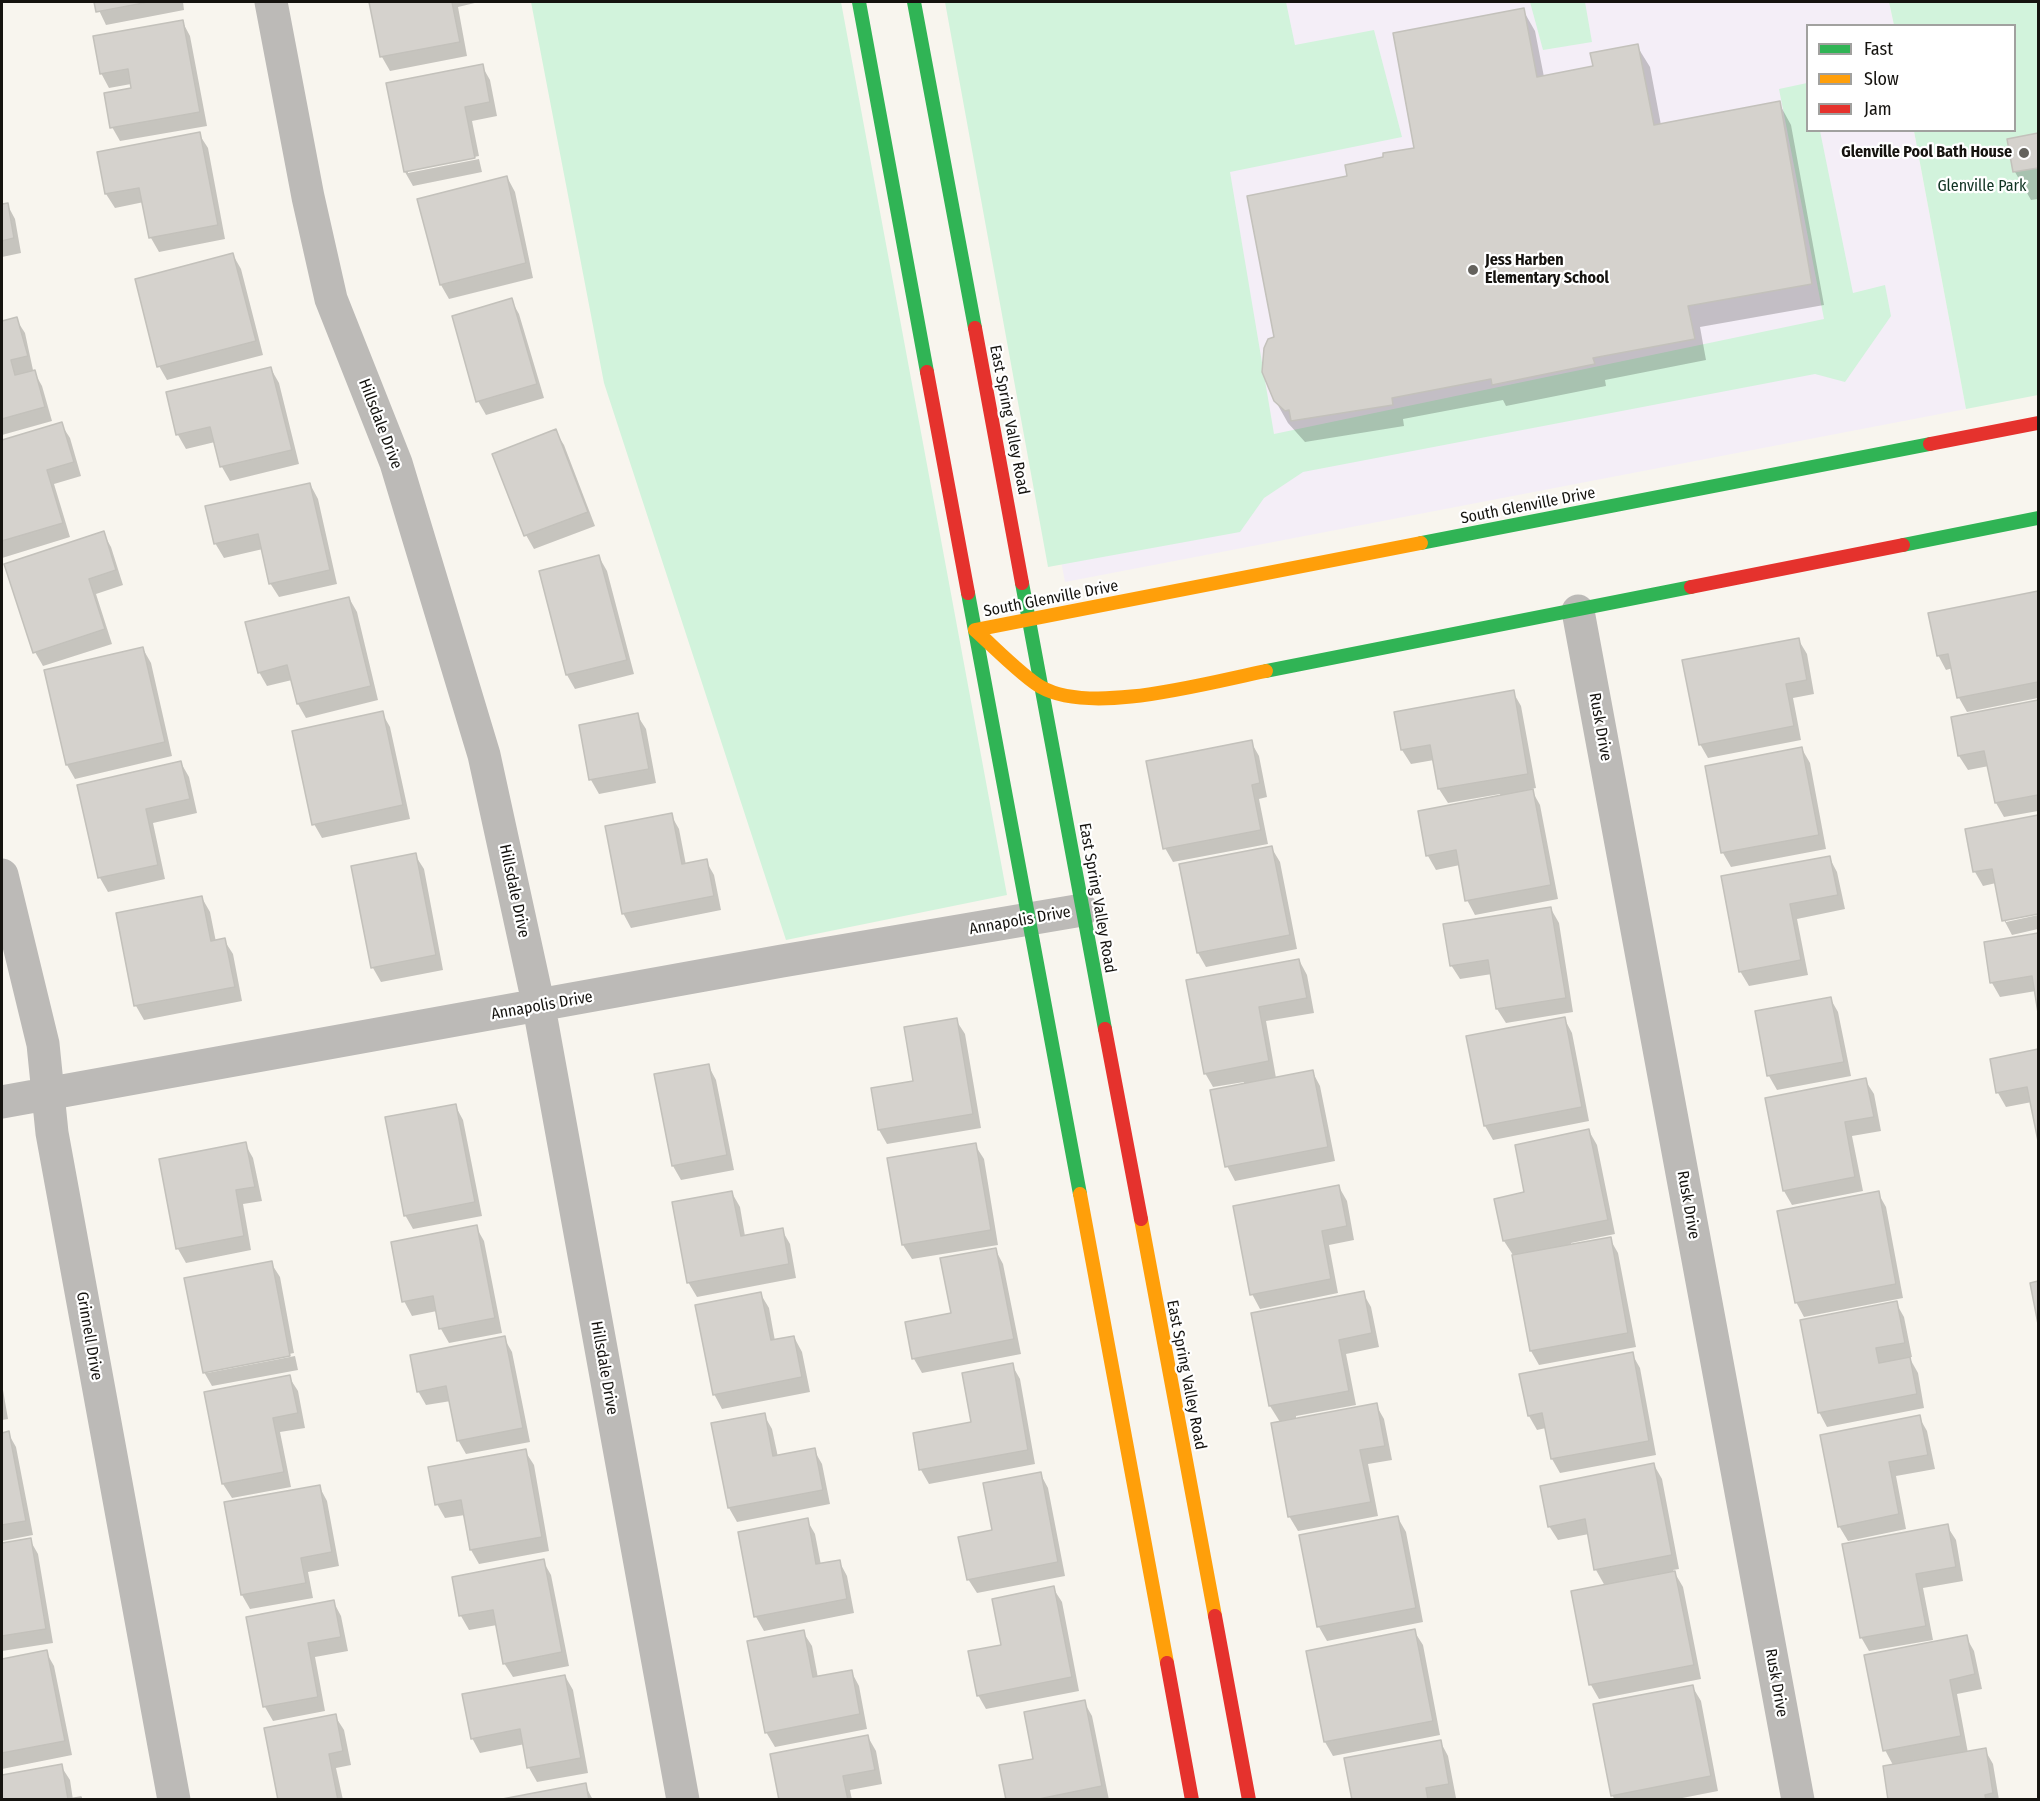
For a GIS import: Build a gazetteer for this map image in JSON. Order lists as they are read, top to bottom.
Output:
{
  "streets": {
    "street": [
      "East Spring Valley Road",
      "Hillsdale Drive",
      "South Glenville Drive",
      "Rusk Drive",
      "Annapolis Drive",
      "Grinnell Drive"
    ]
  },
  "crossings": [
    ["East Spring Valley Road", "South Glenville Drive"],
    ["East Spring Valley Road", "Annapolis Drive"],
    ["Hillsdale Drive", "Annapolis Drive"],
    ["South Glenville Drive", "Rusk Drive"],
    ["Annapolis Drive", "Grinnell Drive"]
  ],
  "parks": ["Glenville Park"],
  "places": ["Glenville Pool Bath House", "Jess Harben Elementary School"],
  "legend": ["Fast", "Slow", "Jam"]
}
